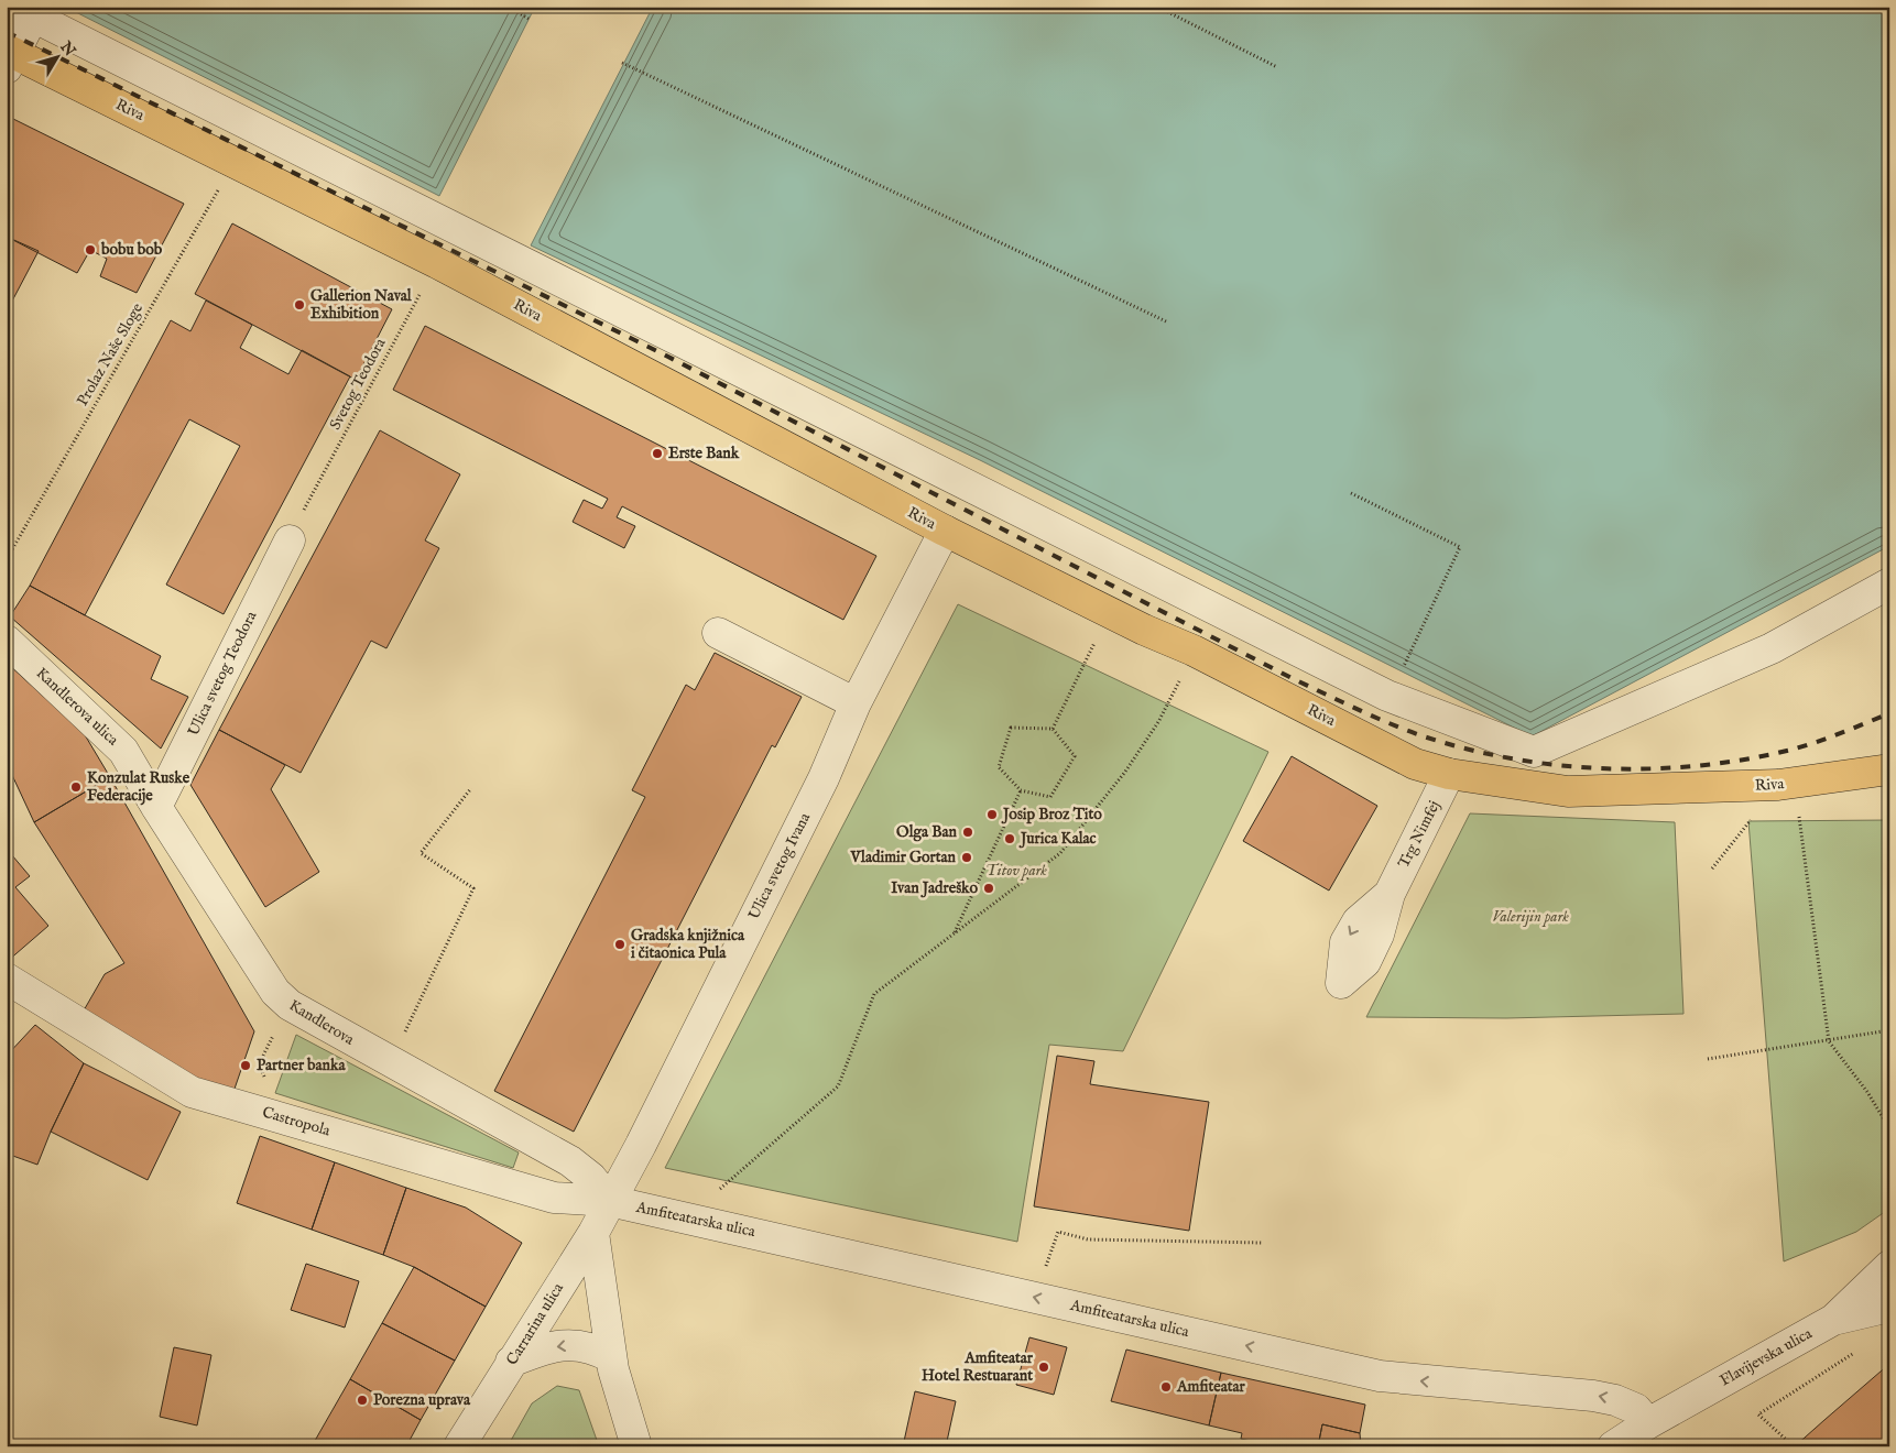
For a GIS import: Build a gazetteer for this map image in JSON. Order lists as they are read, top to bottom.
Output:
{
  "streets": {
    "main road": ["Riva"],
    "street": [
      "Ulica svetog Teodora",
      "Kandlerova ulica",
      "Trg Nimfej",
      "Ulica svetog Ivana",
      "Kandlerova",
      "Castropola",
      "Amfiteatarska ulica",
      "Carrarina ulica",
      "Flavijevska ulica"
    ],
    "path": ["Prolaz Naše Sloge", "Svetog Teodora"]
  },
  "crossings": [
    ["Riva", "Prolaz Naše Sloge"],
    ["Riva", "Svetog Teodora"],
    ["Riva", "Trg Nimfej"],
    ["Riva", "Ulica svetog Ivana"],
    ["Ulica svetog Teodora", "Kandlerova"],
    ["Kandlerova ulica", "Kandlerova"],
    ["Ulica svetog Ivana", "Kandlerova"],
    ["Ulica svetog Ivana", "Castropola"],
    ["Ulica svetog Ivana", "Amfiteatarska ulica"],
    ["Ulica svetog Ivana", "Carrarina ulica"],
    ["Kandlerova", "Castropola"],
    ["Kandlerova", "Amfiteatarska ulica"],
    ["Kandlerova", "Carrarina ulica"],
    ["Castropola", "Amfiteatarska ulica"],
    ["Castropola", "Carrarina ulica"],
    ["Amfiteatarska ulica", "Carrarina ulica"],
    ["Amfiteatarska ulica", "Flavijevska ulica"]
  ],
  "one_way": ["Amfiteatarska ulica"],
  "parks": ["Titov park", "Valerijin park"],
  "places": [
    "bobu bob",
    "Gallerion Naval Exhibition",
    "Erste Bank",
    "Konzulat Ruske Federacije",
    "Josip Broz Tito",
    "Olga Ban",
    "Jurica Kalac",
    "Vladimir Gortan",
    "Ivan Jadreško",
    "Gradska knjižnica i čitaonica Pula",
    "Partner banka",
    "Amfiteatar Hotel Restuarant",
    "Amfiteatar",
    "Porezna uprava"
  ],
  "north": "top right"
}
